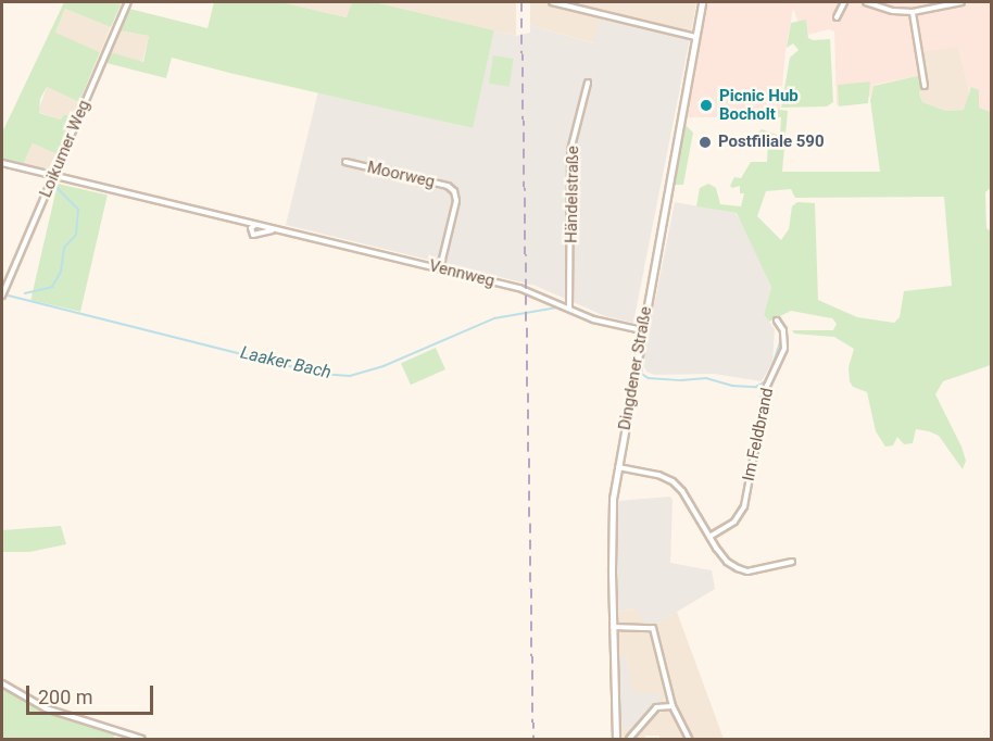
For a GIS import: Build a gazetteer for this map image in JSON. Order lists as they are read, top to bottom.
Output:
{
  "streets": {
    "main road": ["Dingdener Straße"],
    "street": [
      "Loikumer Weg",
      "Moorweg",
      "Händelstraße",
      "Vennweg",
      "Im Feldbrand"
    ]
  },
  "crossings": [
    ["Loikumer Weg", "Vennweg"],
    ["Moorweg", "Vennweg"],
    ["Händelstraße", "Vennweg"],
    ["Vennweg", "Dingdener Straße"]
  ],
  "water": ["Laaker Bach"],
  "places": ["Picnic Hub Bocholt", "Postfiliale 590"],
  "scale_bar": "200 m"
}
